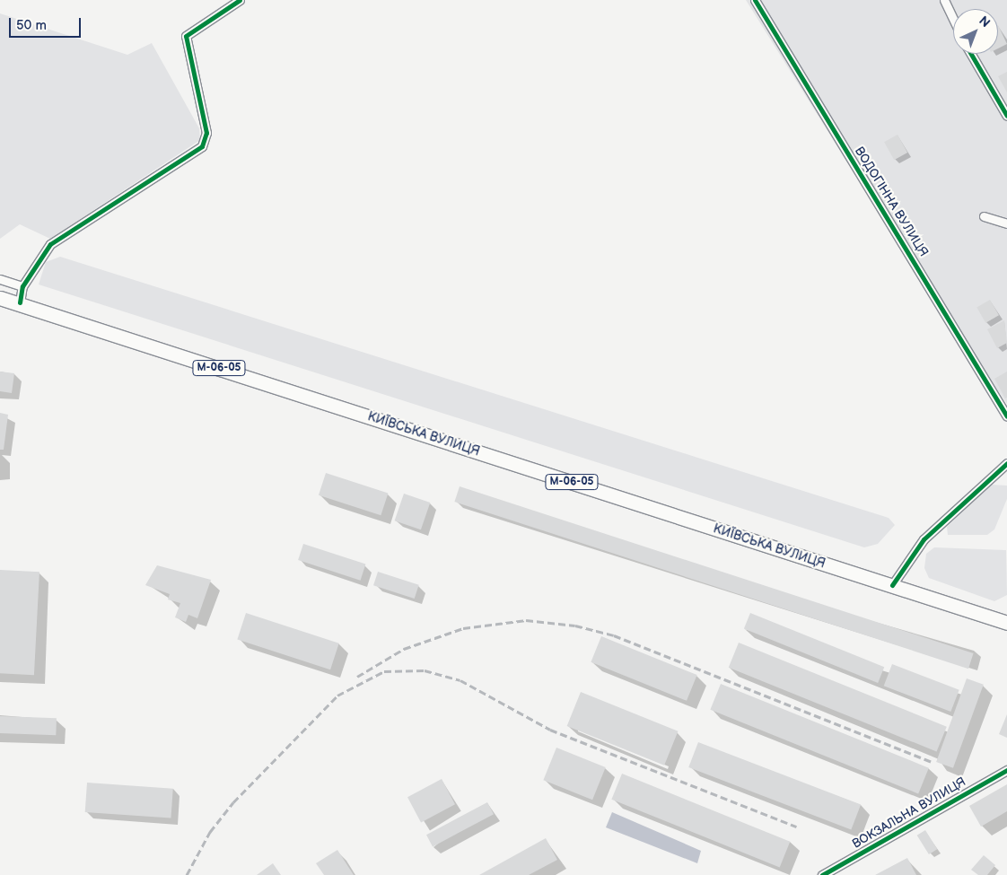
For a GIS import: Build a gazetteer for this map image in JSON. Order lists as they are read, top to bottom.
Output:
{
  "streets": {
    "highway": ["М-06-05", "КИЇВСЬКА ВУЛИЦЯ"],
    "street": ["ВОДОГІННА ВУЛИЦЯ", "ВОКЗАЛЬНА ВУЛИЦЯ"]
  },
  "crossings": [
    ["М-06-05", "КИЇВСЬКА ВУЛИЦЯ"]
  ],
  "scale_bar": "50 m",
  "north": "top right"
}
